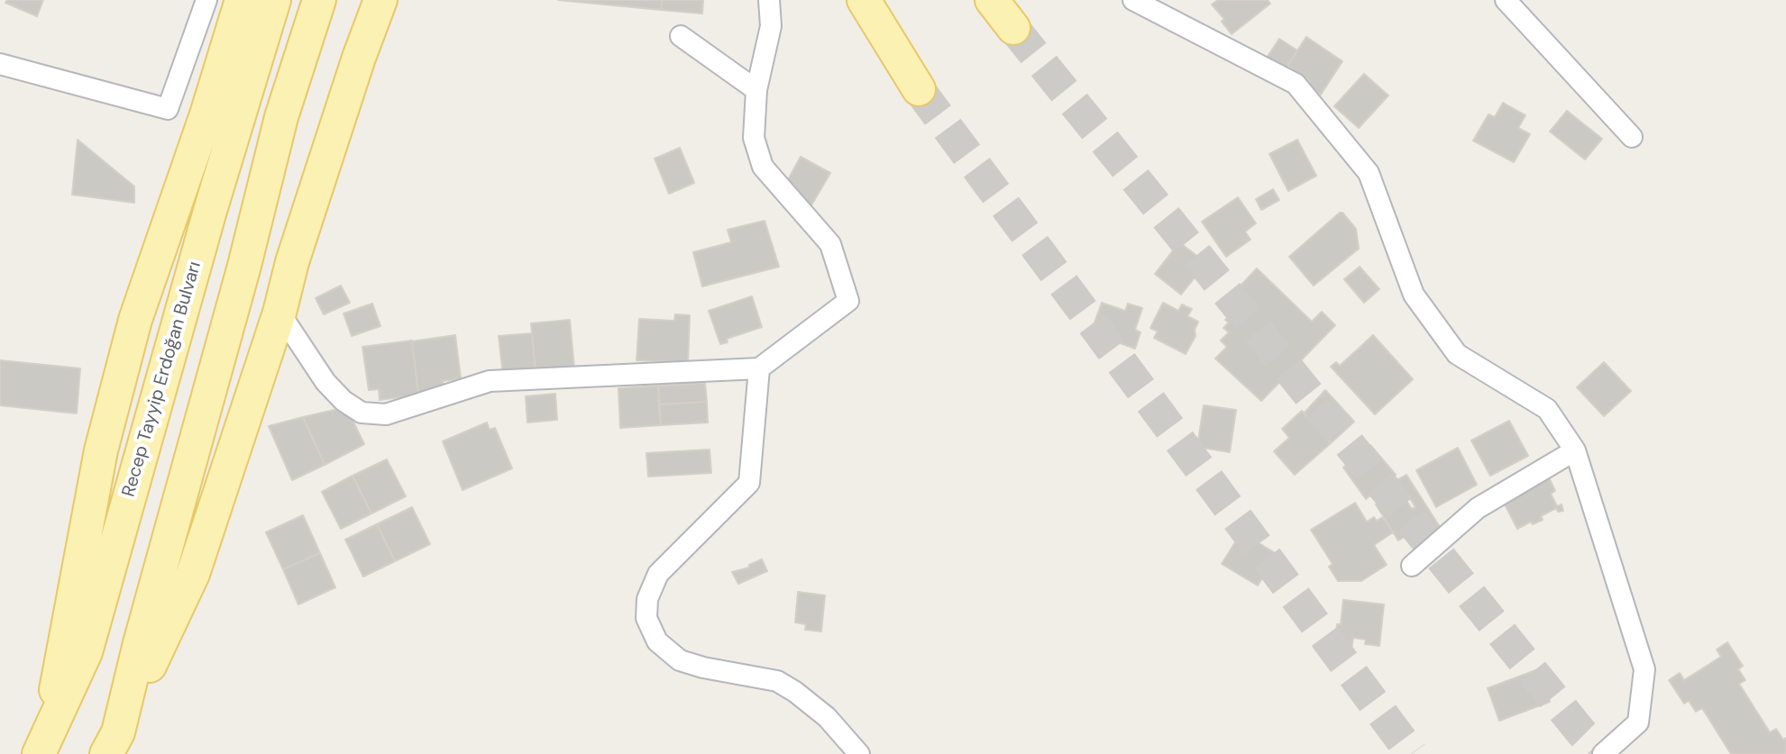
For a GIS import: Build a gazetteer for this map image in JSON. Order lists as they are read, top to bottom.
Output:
{
  "streets": {
    "main road": ["Recep Tayyip Erdoğan Bulvarı"]
  }
}
